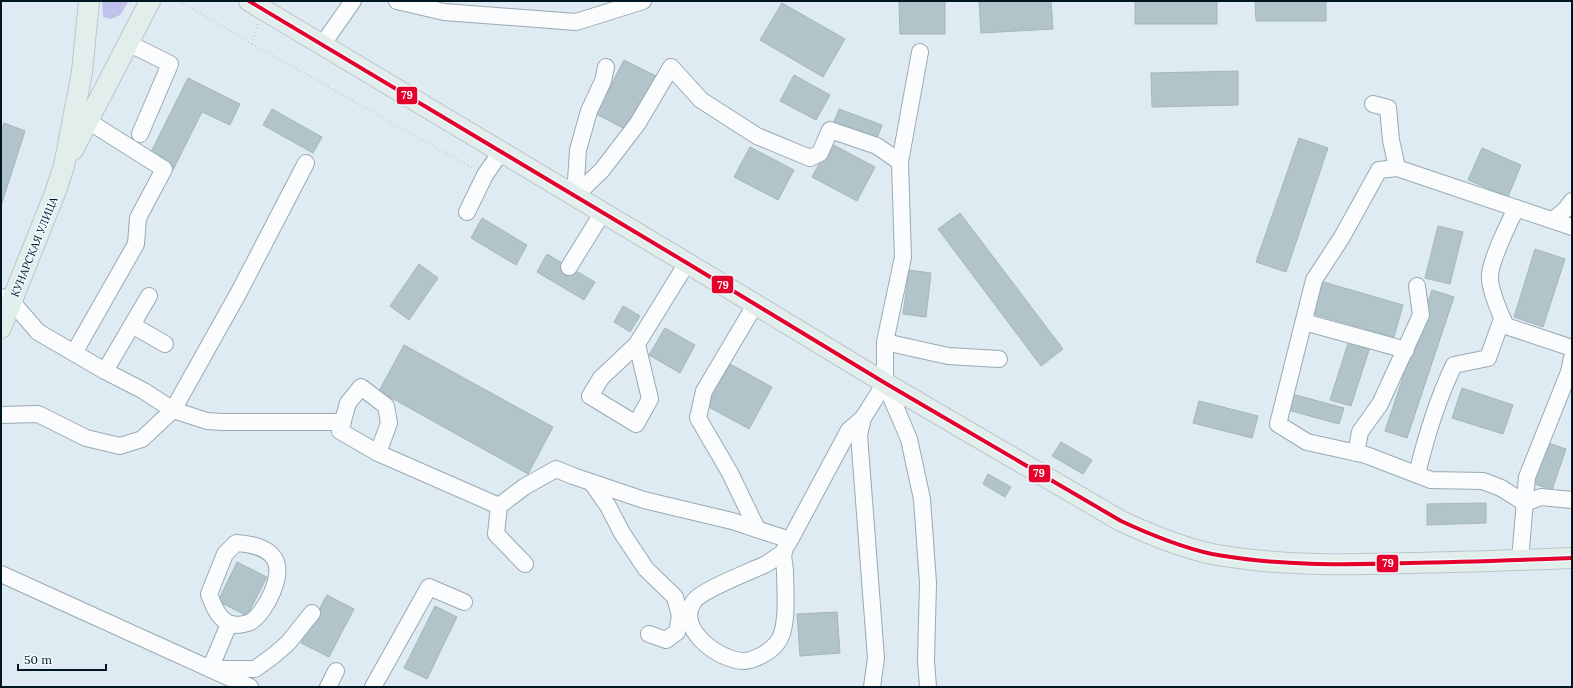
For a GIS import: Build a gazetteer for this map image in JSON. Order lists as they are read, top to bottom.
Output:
{
  "streets": {
    "main road": ["КУНАРСКАЯ УЛИЦА"]
  },
  "lines": ["transit line 79"],
  "scale_bar": "50 m"
}
